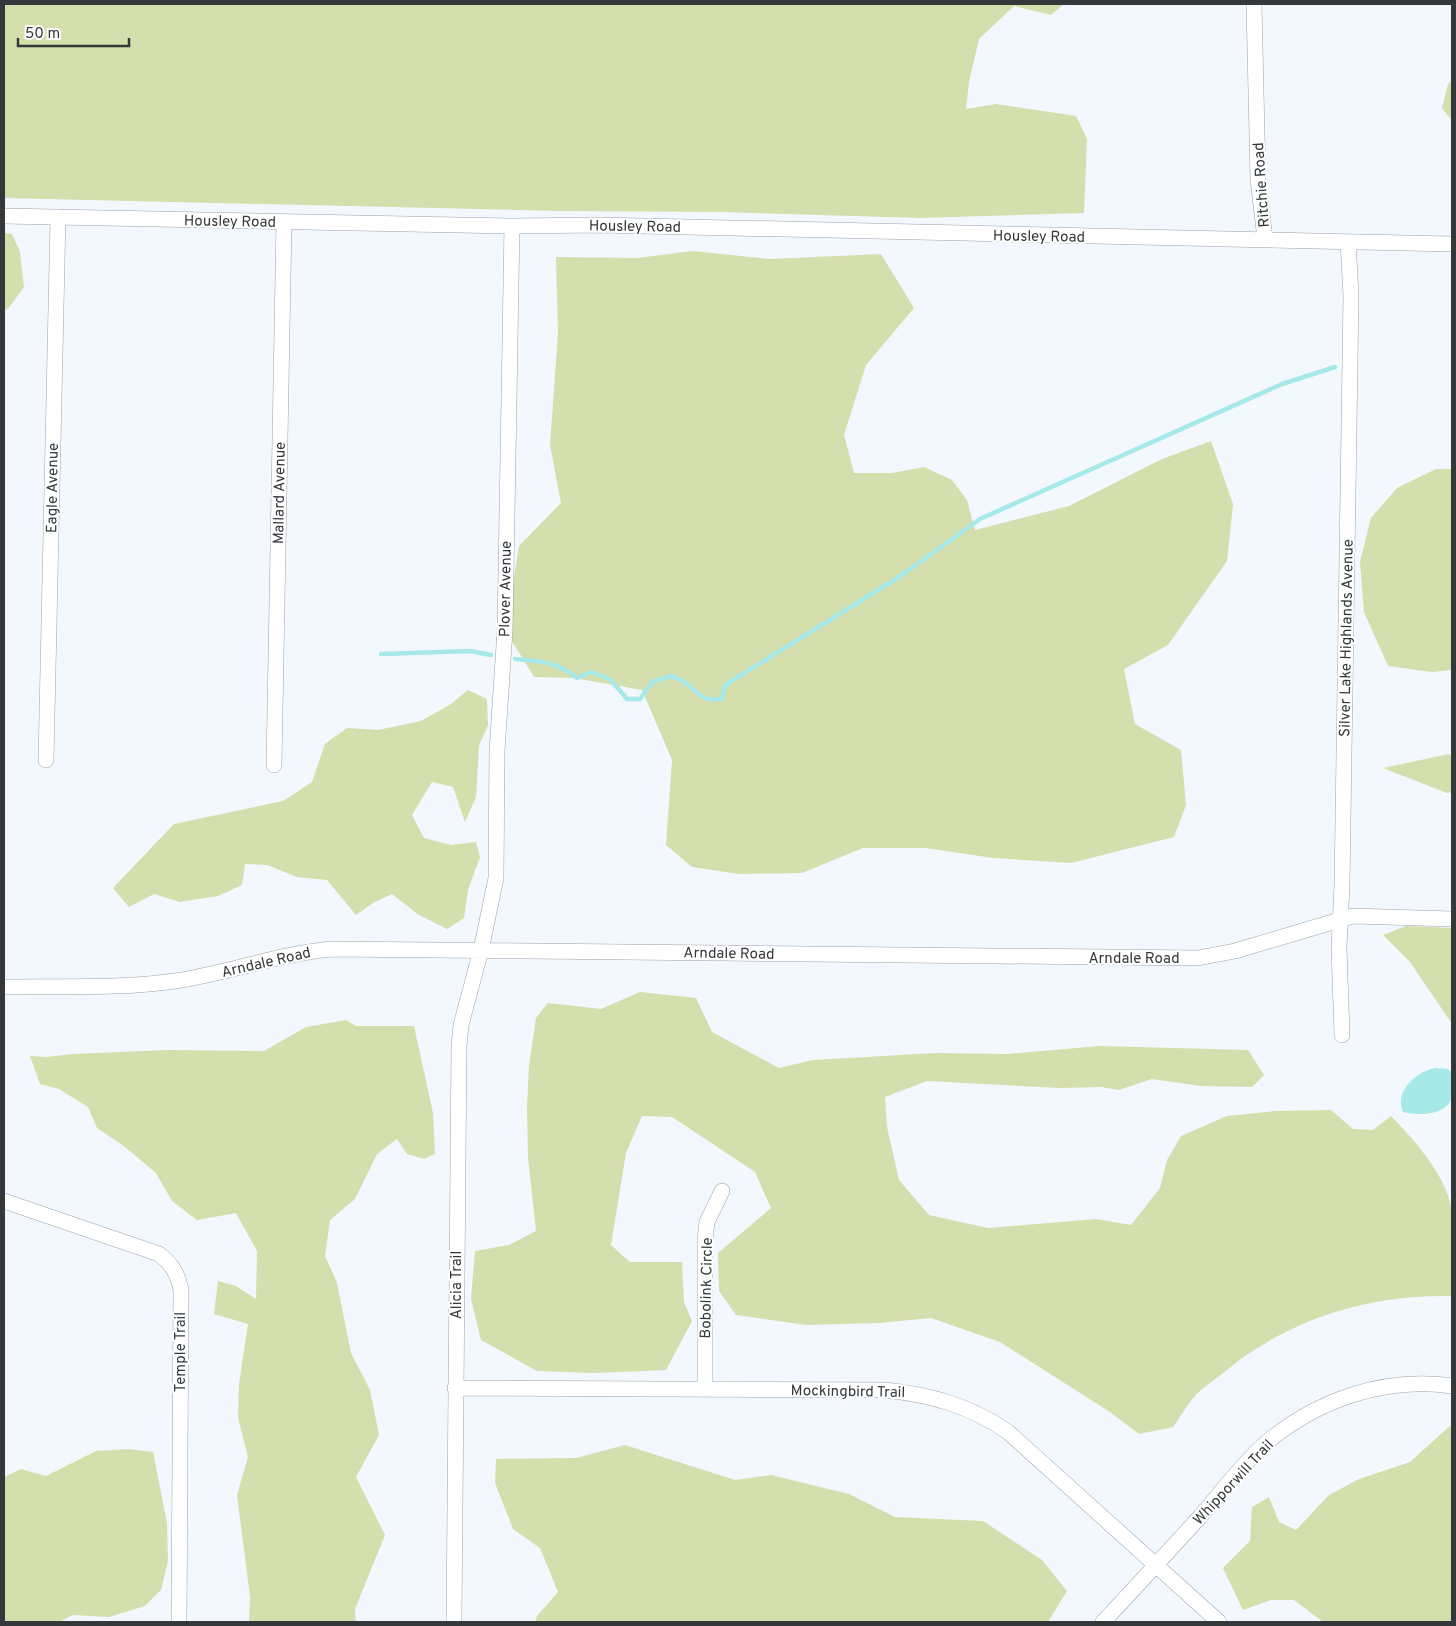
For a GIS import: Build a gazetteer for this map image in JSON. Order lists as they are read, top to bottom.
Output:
{
  "streets": {
    "street": [
      "Ritchie Road",
      "Housley Road",
      "Eagle Avenue",
      "Mallard Avenue",
      "Plover Avenue",
      "Silver Lake Highlands Avenue",
      "Arndale Road",
      "Alicia Trail",
      "Bobolink Circle",
      "Temple Trail",
      "Mockingbird Trail",
      "Whipporwill Trail"
    ]
  },
  "crossings": [
    ["Ritchie Road", "Housley Road"],
    ["Ritchie Road", "Silver Lake Highlands Avenue"],
    ["Housley Road", "Eagle Avenue"],
    ["Housley Road", "Mallard Avenue"],
    ["Housley Road", "Plover Avenue"],
    ["Plover Avenue", "Arndale Road"],
    ["Plover Avenue", "Alicia Trail"],
    ["Silver Lake Highlands Avenue", "Arndale Road"],
    ["Arndale Road", "Alicia Trail"],
    ["Alicia Trail", "Mockingbird Trail"],
    ["Bobolink Circle", "Mockingbird Trail"],
    ["Mockingbird Trail", "Whipporwill Trail"]
  ],
  "scale_bar": "50 m"
}
